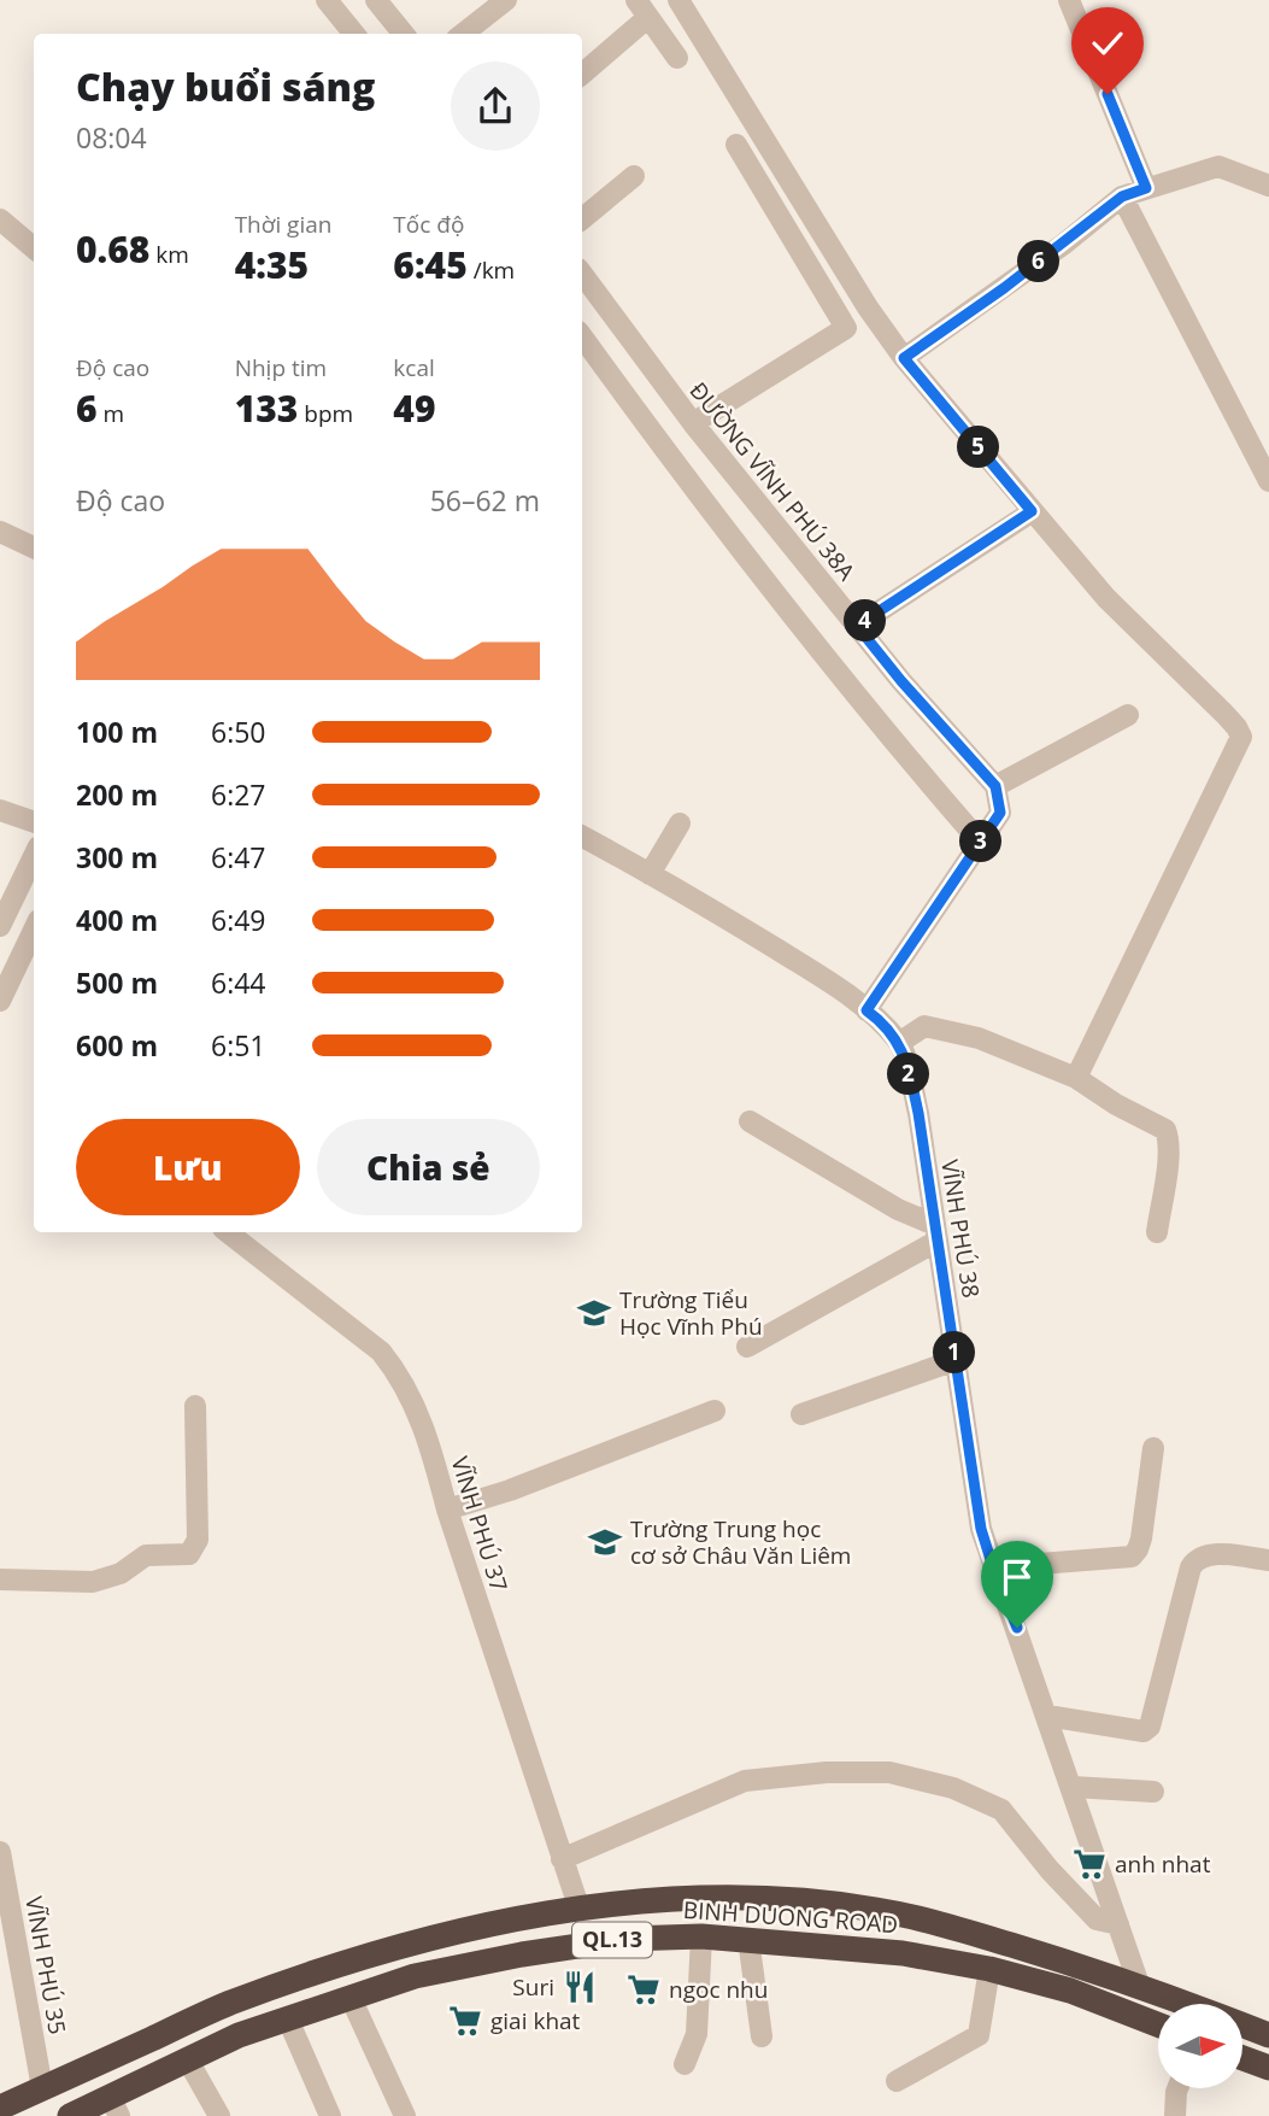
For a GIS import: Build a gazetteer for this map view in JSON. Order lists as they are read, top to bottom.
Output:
{
  "streets": {
    "highway": ["BINH DUONG ROAD", "QL.13"],
    "street": [
      "ĐƯỜNG VĨNH PHÚ 38A",
      "VĨNH PHÚ 38",
      "VĨNH PHÚ 37",
      "VĨNH PHÚ 35"
    ]
  },
  "crossings": [
    ["VĨNH PHÚ 38", "BINH DUONG ROAD"],
    ["VĨNH PHÚ 38", "QL.13"],
    ["VĨNH PHÚ 37", "BINH DUONG ROAD"],
    ["BINH DUONG ROAD", "QL.13"],
    ["BINH DUONG ROAD", "VĨNH PHÚ 35"]
  ],
  "places": {
    "school or university": ["Trường Tiểu Học Vĩnh Phú", "Trường Trung học cơ sở Châu Văn Liêm"],
    "supermarket": ["anh nhat", "ngoc nhu", "giai khat"],
    "restaurant": ["Suri"]
  },
  "north": "right",
  "page": {
    "heading": ["Chạy buổi sáng", "08:04"],
    "stats": [
      ["0.68 km"],
      ["Thời gian", "4:35"],
      ["Tốc độ", "6:45 /km"],
      ["Độ cao", "6 m"],
      ["Nhịp tim", "133 bpm"],
      ["kcal", "49"]
    ],
    "pins": [
      "6",
      "5",
      "4",
      "3",
      "2",
      "1"
    ],
    "chart": ["Độ cao", "56–62 m"],
    "list": [
      {
        "name": "100 m",
        "note": "6:50"
      },
      {
        "name": "200 m",
        "note": "6:27"
      },
      {
        "name": "300 m",
        "note": "6:47"
      },
      {
        "name": "400 m",
        "note": "6:49"
      },
      {
        "name": "500 m",
        "note": "6:44"
      },
      {
        "name": "600 m",
        "note": "6:51"
      }
    ],
    "buttons": ["Lưu", "Chia sẻ"]
  }
}
